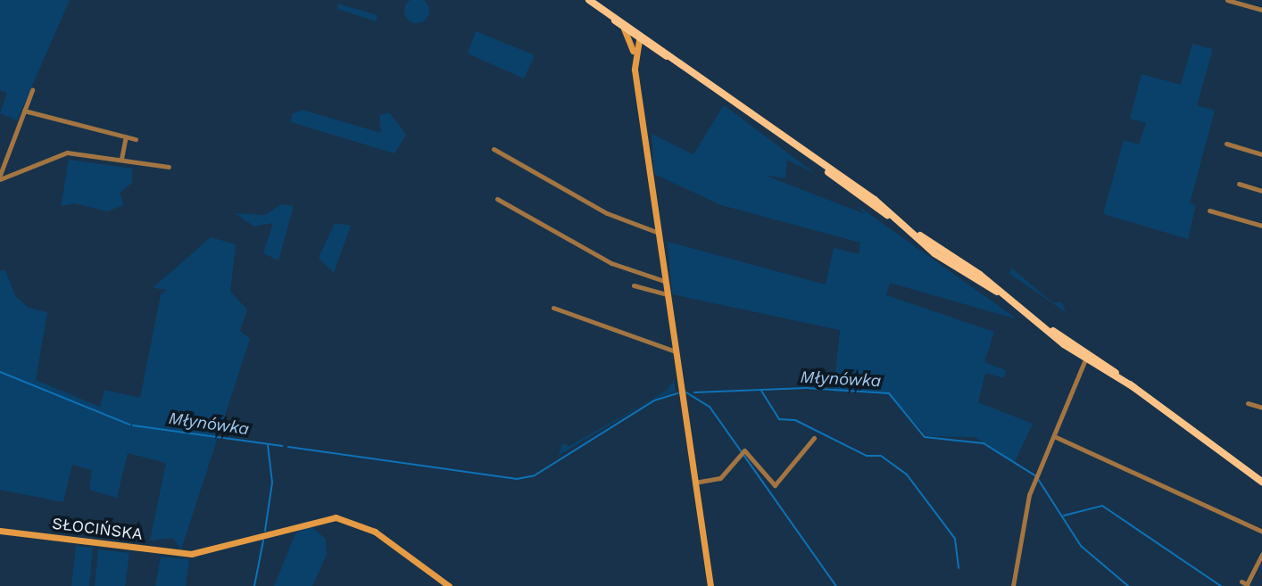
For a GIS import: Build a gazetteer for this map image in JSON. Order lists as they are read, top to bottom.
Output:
{
  "streets": {
    "street": ["SŁOCIŃSKA"]
  },
  "water": ["Młynówka"]
}
